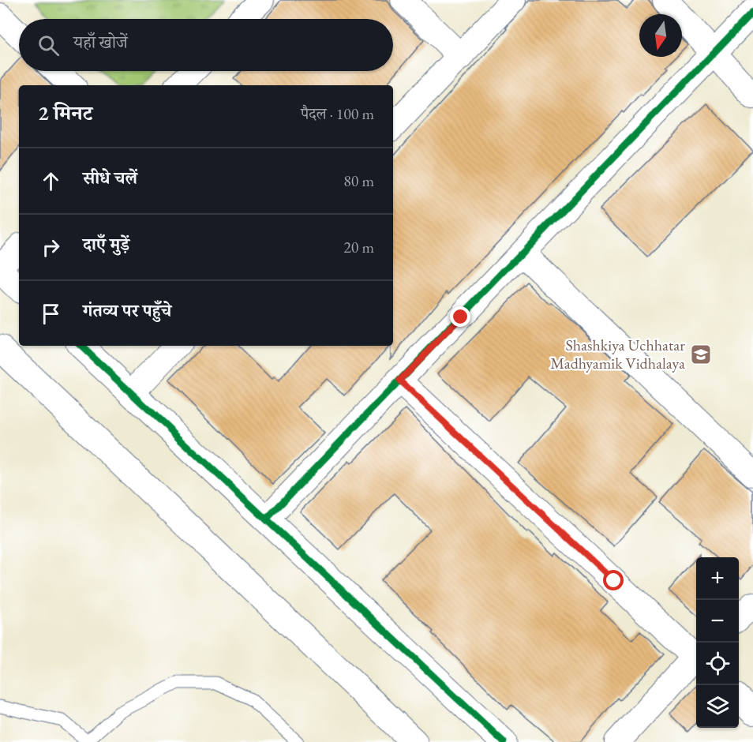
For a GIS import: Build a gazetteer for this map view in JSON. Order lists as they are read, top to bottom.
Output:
{
  "places": {
    "school or university": ["Shashkiya Uchhatar Madhyamik Vidhalaya"]
  },
  "north": "bottom",
  "page": {
    "search": "यहाँ खोजें",
    "heading": ["2 मिनट", "पैदल · 100 m"],
    "list": [
      ["सीधे चलें", "80 m"],
      ["दाएँ मुड़ें", "20 m"],
      "गंतव्य पर पहुँचे"
    ],
    "map_buttons": ["+", "−"]
  }
}
